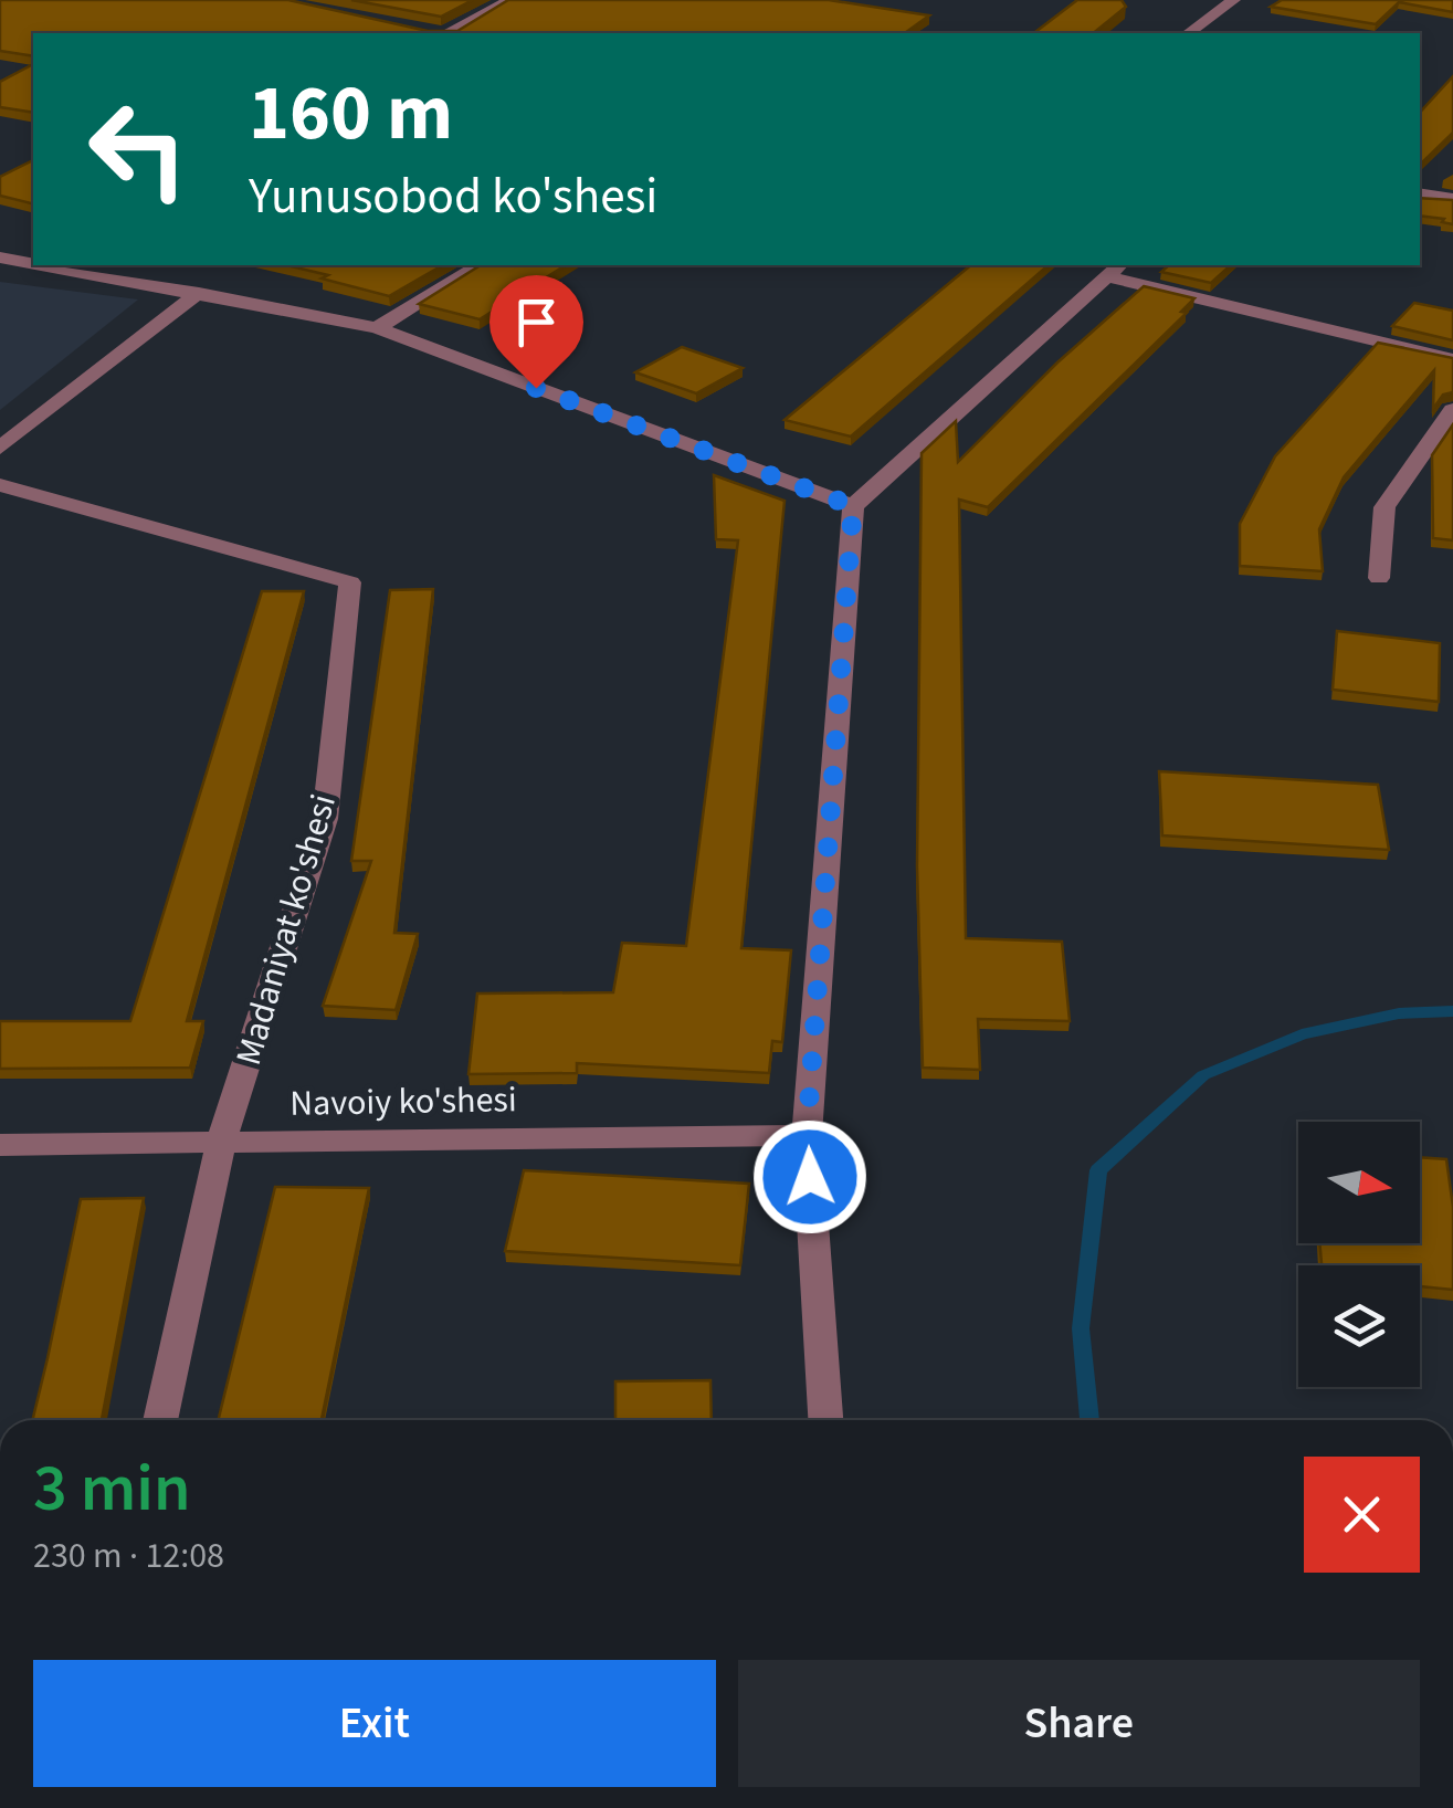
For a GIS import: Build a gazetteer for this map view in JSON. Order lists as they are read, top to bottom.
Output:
{
  "streets": {
    "street": ["Madaniyat ko'shesi", "Navoiy ko'shesi"]
  },
  "crossings": [
    ["Madaniyat ko'shesi", "Navoiy ko'shesi"]
  ],
  "north": "right",
  "page": {
    "turn": ["160 m", "Yunusobod ko'shesi"],
    "heading": ["3 min", "230 m · 12:08"],
    "buttons": ["Exit", "Share"]
  }
}
